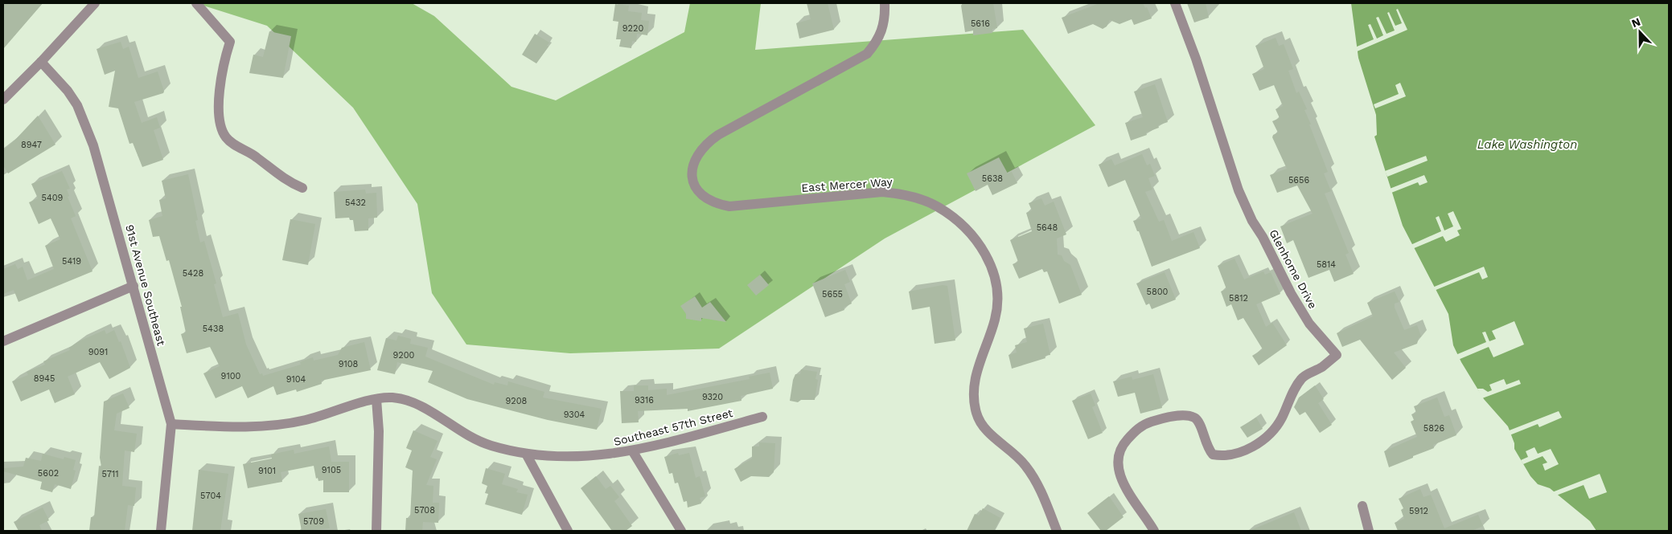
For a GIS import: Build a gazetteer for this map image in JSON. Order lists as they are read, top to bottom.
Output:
{
  "streets": {
    "street": [
      "East Mercer Way",
      "Glenhome Drive",
      "91st Avenue Southeast",
      "Southeast 57th Street"
    ]
  },
  "crossings": [
    ["91st Avenue Southeast", "Southeast 57th Street"]
  ],
  "water": ["Lake Washington"],
  "house_numbers": [
    "5616",
    "9220",
    "8947",
    "5638",
    "5656",
    "5409",
    "5432",
    "5648",
    "5419",
    "5814",
    "5428",
    "5800",
    "5655",
    "5812",
    "5438",
    "9091",
    "9200",
    "9108",
    "9100",
    "8945",
    "9104",
    "9320",
    "9316",
    "9208",
    "9304",
    "5826",
    "9105",
    "9101",
    "5602",
    "5711",
    "5704",
    "5708",
    "5912",
    "5709"
  ],
  "north": "top"
}
